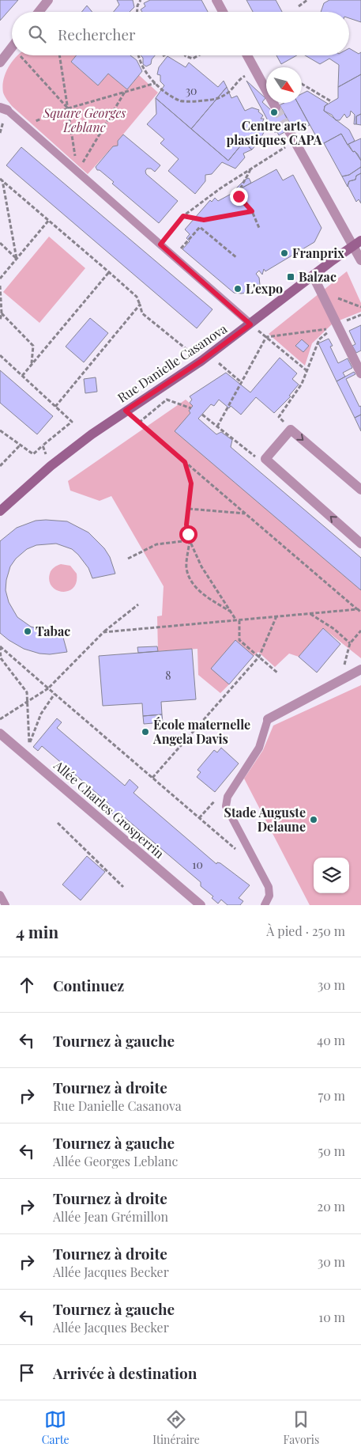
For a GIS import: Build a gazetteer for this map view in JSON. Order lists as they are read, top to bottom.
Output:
{
  "streets": {
    "main road": ["Rue Danielle Casanova"],
    "street": ["Allée Charles Grosperrin"]
  },
  "parks": ["Square Georges Leblanc"],
  "places": {
    "other": [
      "Centre arts plastiques CAPA",
      "Franprix",
      "L'expo",
      "Tabac",
      "École maternelle Angela Davis",
      "Stade Auguste Delaune"
    ],
    "transit": ["Balzac"]
  },
  "house_numbers": ["30", "8", "10"],
  "north": "bottom right",
  "page": {
    "search": "Rechercher",
    "heading": ["4 min", "À pied · 250 m"],
    "list": [
      ["Continuez", "30 m"],
      ["Tournez à gauche", "40 m"],
      ["Tournez à droite", "Rue Danielle Casanova", "70 m"],
      ["Tournez à gauche", "Allée Georges Leblanc", "50 m"],
      ["Tournez à droite", "Allée Jean Grémillon", "20 m"],
      ["Tournez à droite", "Allée Jacques Becker", "30 m"],
      ["Tournez à gauche", "Allée Jacques Becker", "10 m"],
      "Arrivée à destination"
    ],
    "nav": ["Carte", "Itinéraire", "Favoris"]
  }
}
